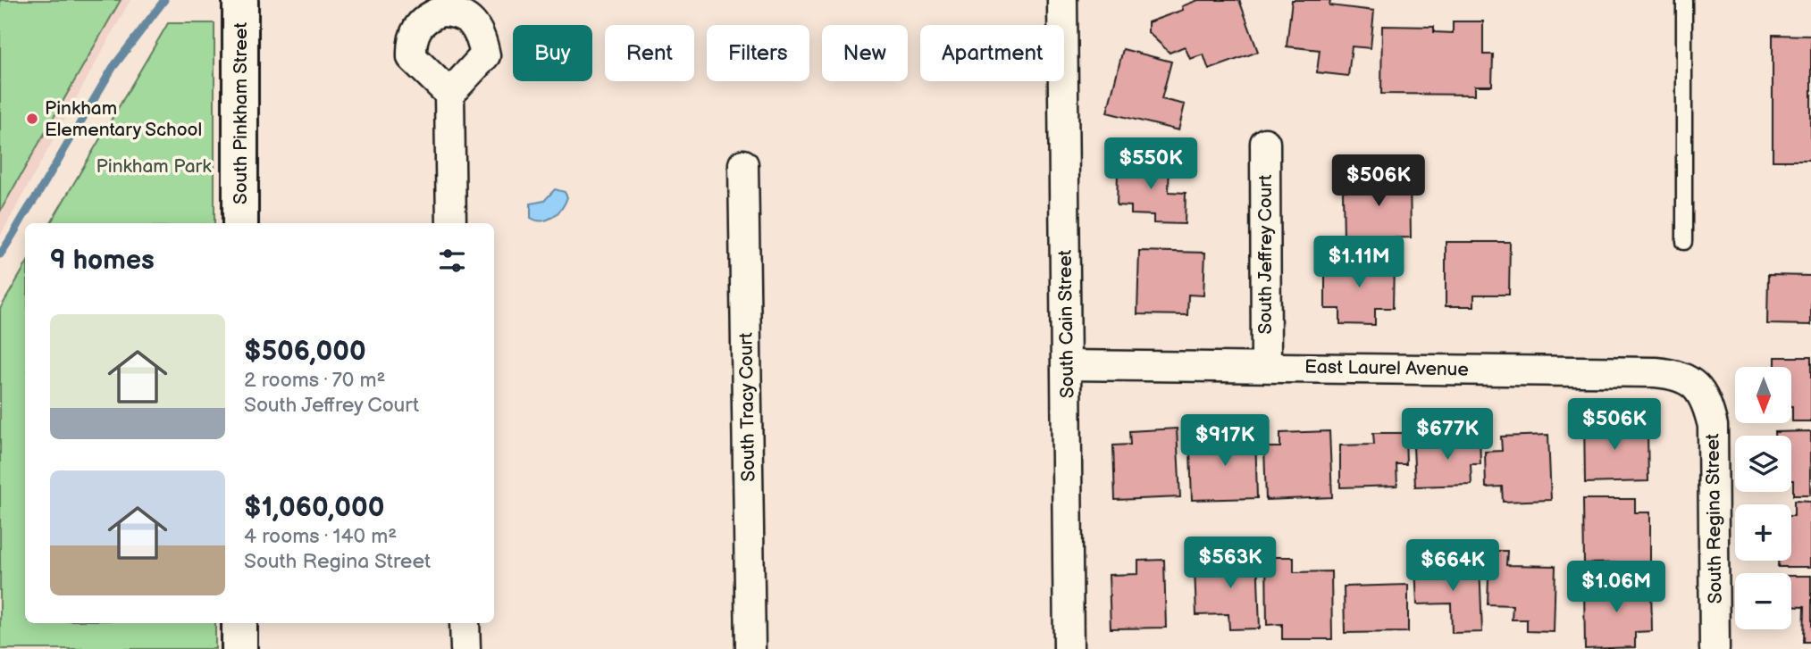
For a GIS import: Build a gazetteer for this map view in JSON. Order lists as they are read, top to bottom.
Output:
{
  "streets": {
    "street": [
      "South Pinkham Street",
      "South Jeffrey Court",
      "South Cain Street",
      "East Laurel Avenue",
      "South Tracy Court",
      "South Regina Street"
    ]
  },
  "crossings": [
    ["South Jeffrey Court", "East Laurel Avenue"],
    ["South Cain Street", "East Laurel Avenue"],
    ["East Laurel Avenue", "South Regina Street"]
  ],
  "parks": ["Pinkham Park"],
  "places": ["Pinkham Elementary School"],
  "north": "bottom",
  "page": {
    "chip": [
      "Buy",
      "Rent",
      "Filters",
      "New",
      "Apartment"
    ],
    "price": [
      "$550K",
      "$506K",
      "$1.11M",
      "$506K",
      "$677K",
      "$917K",
      "$563K",
      "$664K",
      "$1.06M"
    ],
    "heading": "9 homes",
    "list": [
      {
        "name": "$506,000",
        "note": "2 rooms · 70 m² · South Jeffrey Court"
      },
      {
        "name": "$1,060,000",
        "note": "4 rooms · 140 m² · South Regina Street"
      }
    ],
    "map_buttons": ["+", "−"]
  }
}
